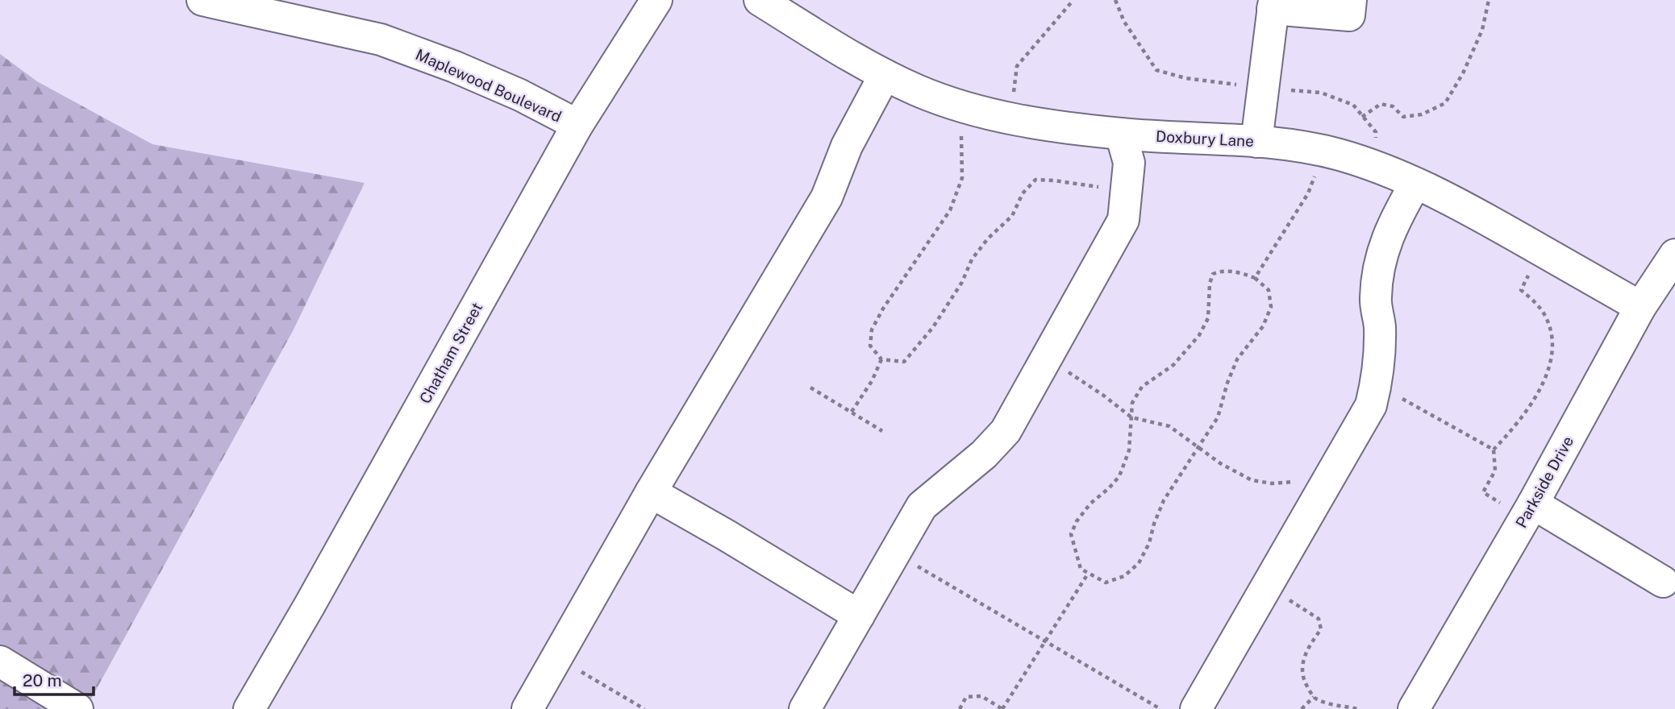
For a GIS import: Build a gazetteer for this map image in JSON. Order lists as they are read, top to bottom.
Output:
{
  "streets": {
    "street": [
      "Maplewood Boulevard",
      "Doxbury Lane",
      "Chatham Street",
      "Parkside Drive"
    ]
  },
  "crossings": [
    ["Maplewood Boulevard", "Chatham Street"],
    ["Doxbury Lane", "Parkside Drive"]
  ],
  "scale_bar": "20 m"
}
